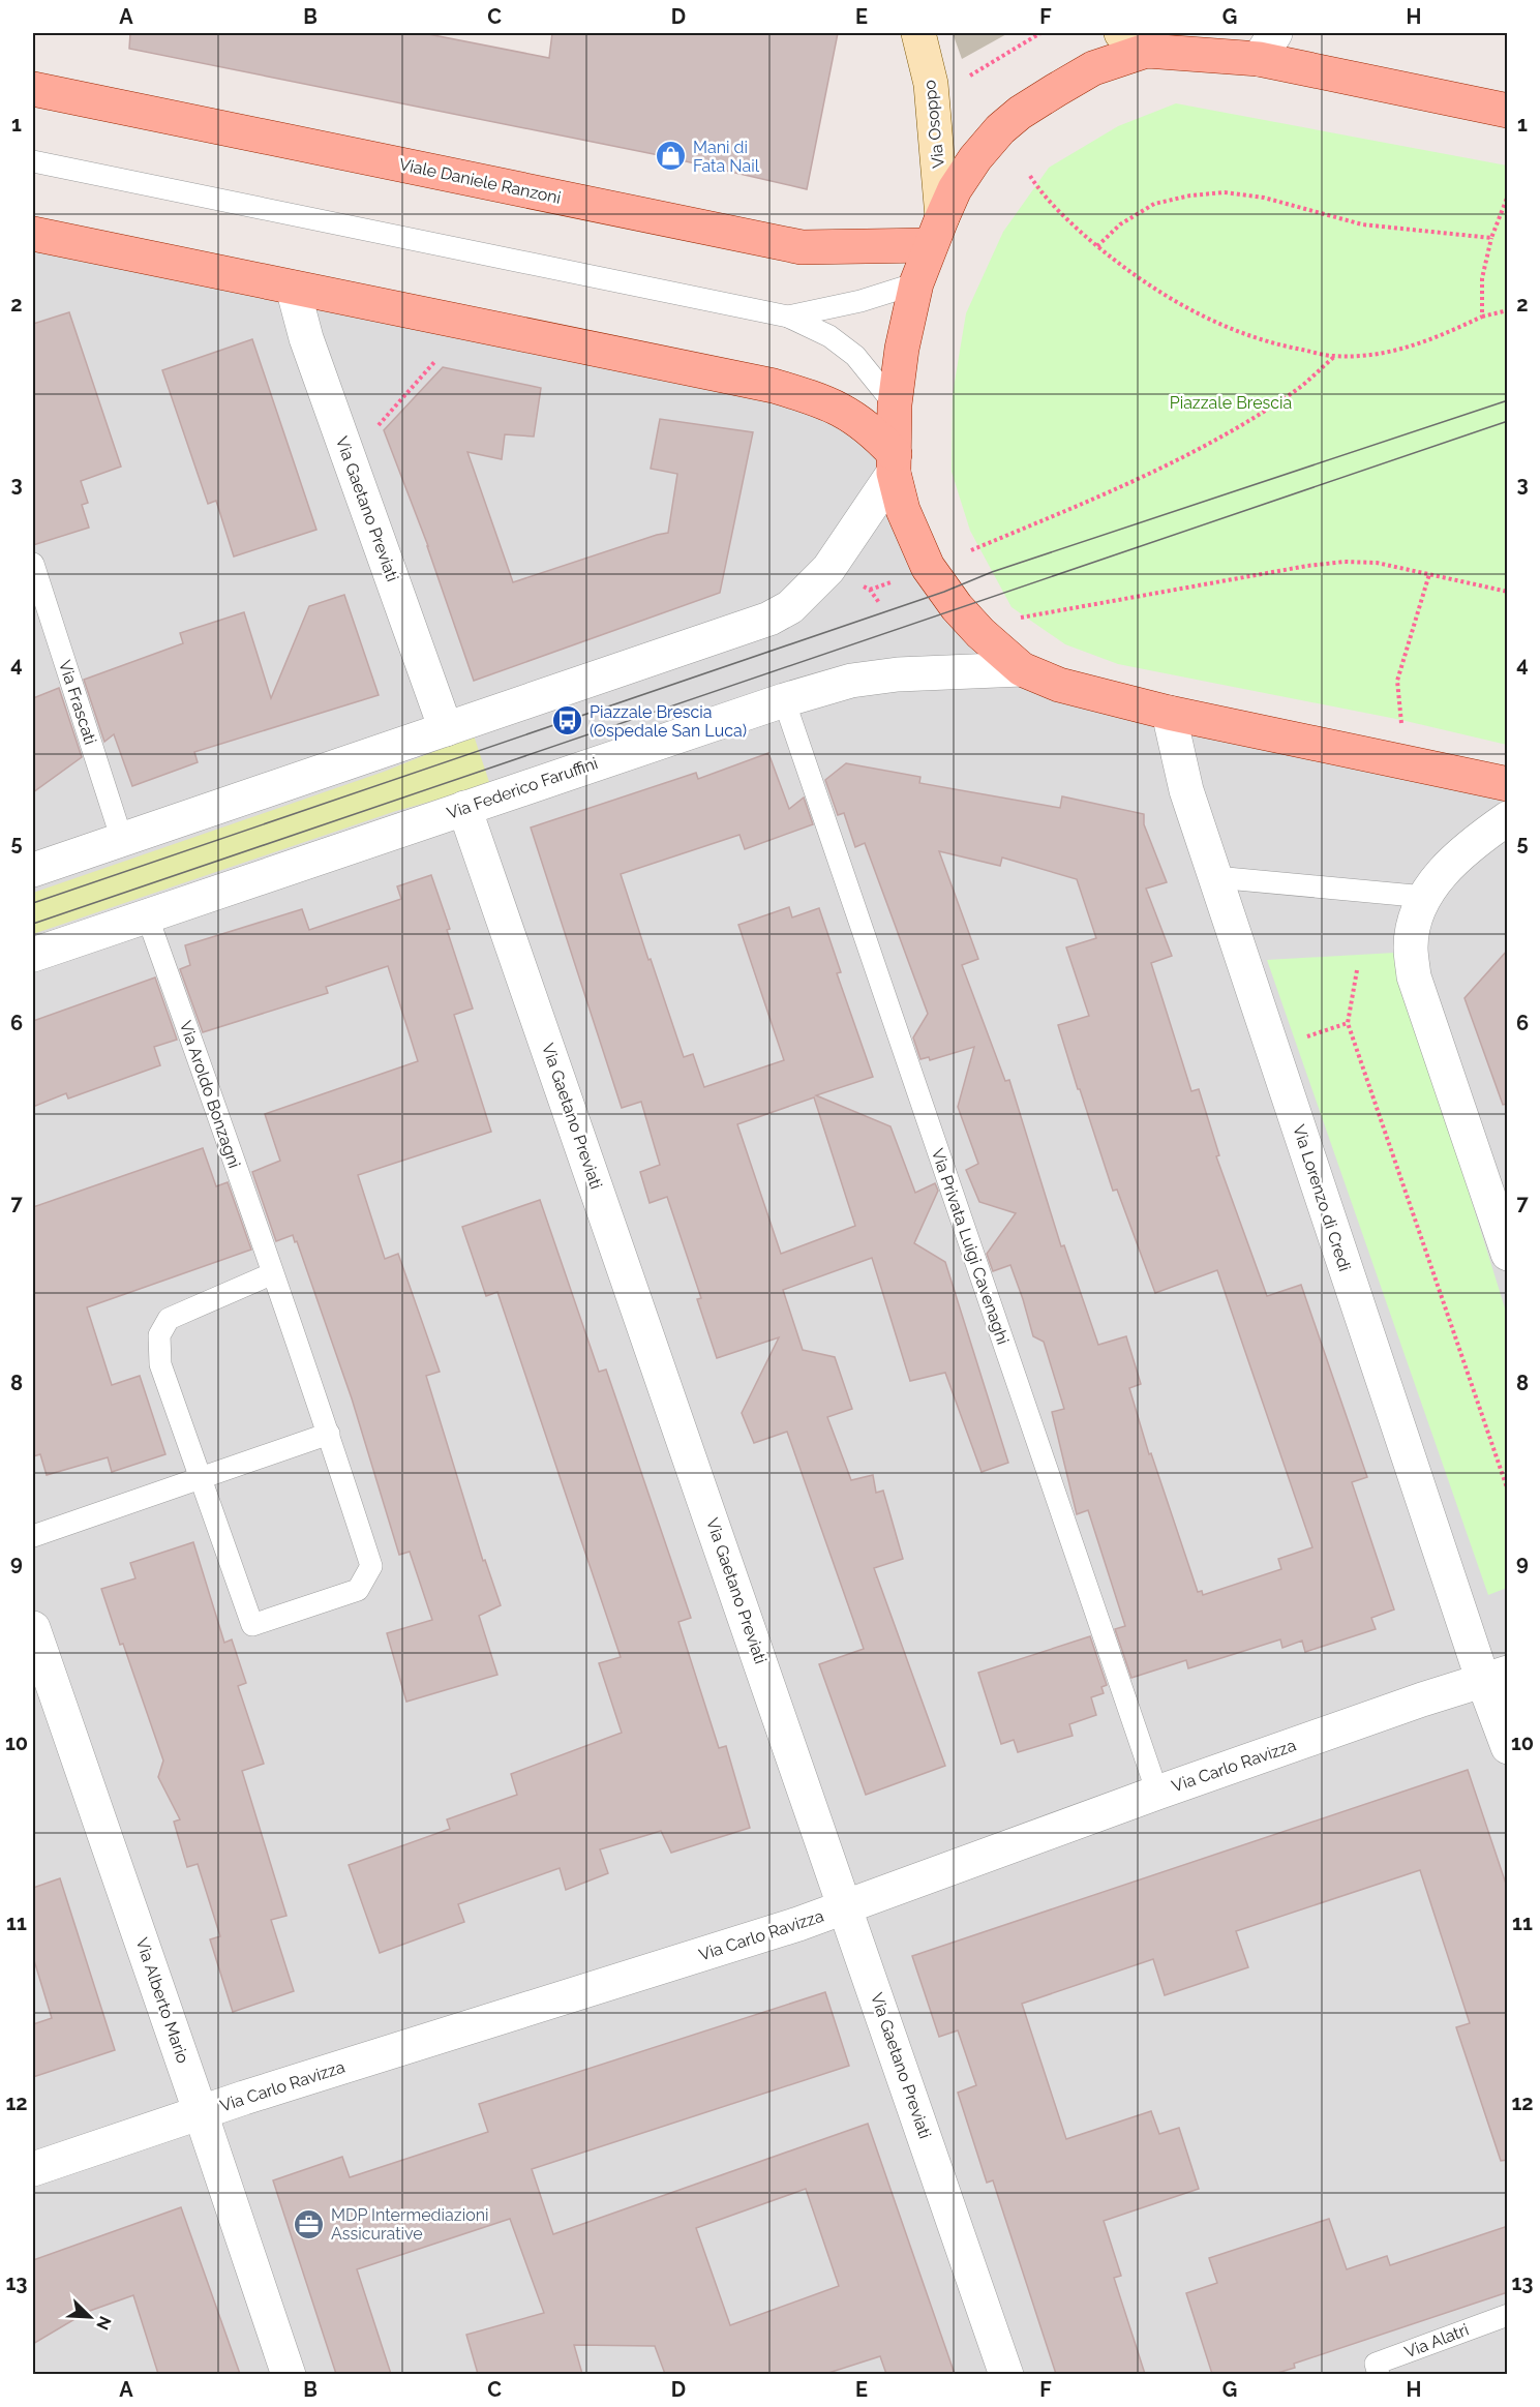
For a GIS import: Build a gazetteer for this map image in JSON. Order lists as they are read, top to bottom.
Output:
{
  "streets": {
    "main road": ["Viale Daniele Ranzoni"],
    "street": [
      "Via Osoppo",
      "Via Gaetano Previati",
      "Via Federico Faruffini",
      "Via Lorenzo di Credi",
      "Via Carlo Ravizza",
      "Via Alberto Mario"
    ],
    "lane": [
      "Via Frascati",
      "Via Aroldo Bonzagni",
      "Via Privata Luigi Cavenaghi",
      "Via Alatri"
    ]
  },
  "crossings": [
    ["Via Osoppo", "Viale Daniele Ranzoni"],
    ["Via Gaetano Previati", "Via Federico Faruffini"],
    ["Via Gaetano Previati", "Via Carlo Ravizza"],
    ["Via Federico Faruffini", "Via Aroldo Bonzagni"],
    ["Via Federico Faruffini", "Via Privata Luigi Cavenaghi"],
    ["Via Lorenzo di Credi", "Via Carlo Ravizza"],
    ["Via Privata Luigi Cavenaghi", "Via Carlo Ravizza"],
    ["Via Carlo Ravizza", "Via Alberto Mario"]
  ],
  "parks": ["Piazzale Brescia"],
  "places": {
    "shop": ["Mani di Fata Nail"],
    "bus stop": ["Piazzale Brescia (Ospedale San Luca)"],
    "office": ["MDP Intermediazioni Assicurative"]
  },
  "north": "bottom right",
  "grid": {
    "columns": [
      "A",
      "B",
      "C",
      "D",
      "E",
      "F",
      "G",
      "H"
    ],
    "rows": [
      "1",
      "2",
      "3",
      "4",
      "5",
      "6",
      "7",
      "8",
      "9",
      "10",
      "11",
      "12",
      "13"
    ]
  }
}
